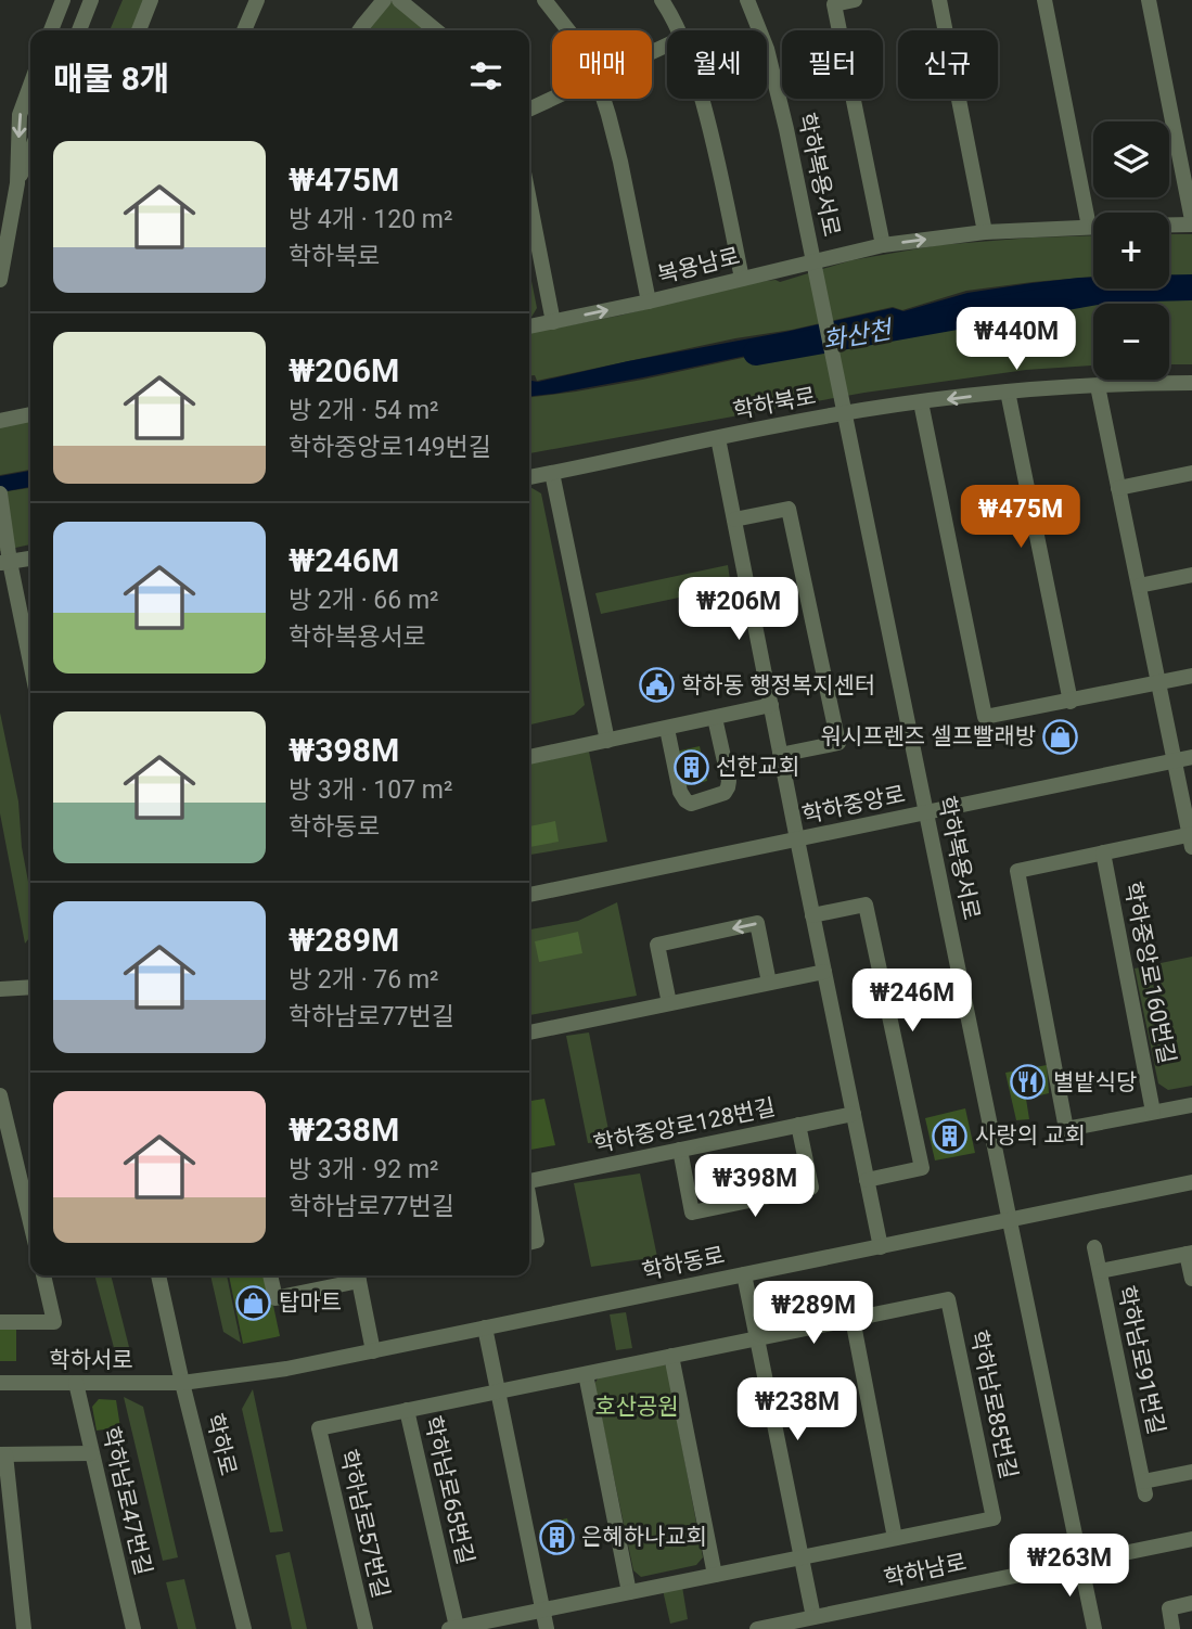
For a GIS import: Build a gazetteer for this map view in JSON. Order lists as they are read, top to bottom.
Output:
{
  "streets": {
    "street": [
      "학하복용서로",
      "복용남로",
      "학하북로",
      "학하중앙로",
      "학하중앙로160번길",
      "학하중앙로128번길",
      "학하동로",
      "학하서로",
      "학하남로91번길",
      "학하남로85번길",
      "학하로",
      "학하남로65번길",
      "학하남로47번길",
      "학하남로57번길",
      "학하남로"
    ]
  },
  "crossings": [
    ["학하복용서로", "복용남로"],
    ["학하복용서로", "학하북로"],
    ["학하복용서로", "학하중앙로"],
    ["학하복용서로", "학하동로"],
    ["학하복용서로", "학하남로"],
    ["학하동로", "학하서로"],
    ["학하동로", "학하로"],
    ["학하서로", "학하로"],
    ["학하서로", "학하남로47번길"],
    ["학하남로85번길", "학하남로65번길"],
    ["학하남로65번길", "학하남로57번길"]
  ],
  "water": ["화산천"],
  "parks": ["호산공원"],
  "places": {
    "public building": ["학하동 행정복지센터"],
    "shop": ["워시프렌즈 셀프빨래방", "탑마트"],
    "building": ["선한교회", "사랑의 교회", "은혜하나교회"],
    "restaurant": ["별밭식당"]
  },
  "page": {
    "chip": [
      "매매",
      "월세",
      "필터",
      "신규"
    ],
    "heading": "매물 8개",
    "map_buttons": ["+", "−"],
    "list": [
      {
        "name": "₩475M",
        "note": "방 4개 · 120 m² · 학하북로"
      },
      {
        "name": "₩206M",
        "note": "방 2개 · 54 m² · 학하중앙로149번길"
      },
      {
        "name": "₩246M",
        "note": "방 2개 · 66 m² · 학하복용서로"
      },
      {
        "name": "₩398M",
        "note": "방 3개 · 107 m² · 학하동로"
      },
      {
        "name": "₩289M",
        "note": "방 2개 · 76 m² · 학하남로77번길"
      },
      {
        "name": "₩238M",
        "note": "방 3개 · 92 m² · 학하남로77번길"
      }
    ],
    "price": [
      "₩440M",
      "₩475M",
      "₩206M",
      "₩246M",
      "₩398M",
      "₩289M",
      "₩238M",
      "₩263M"
    ]
  }
}
